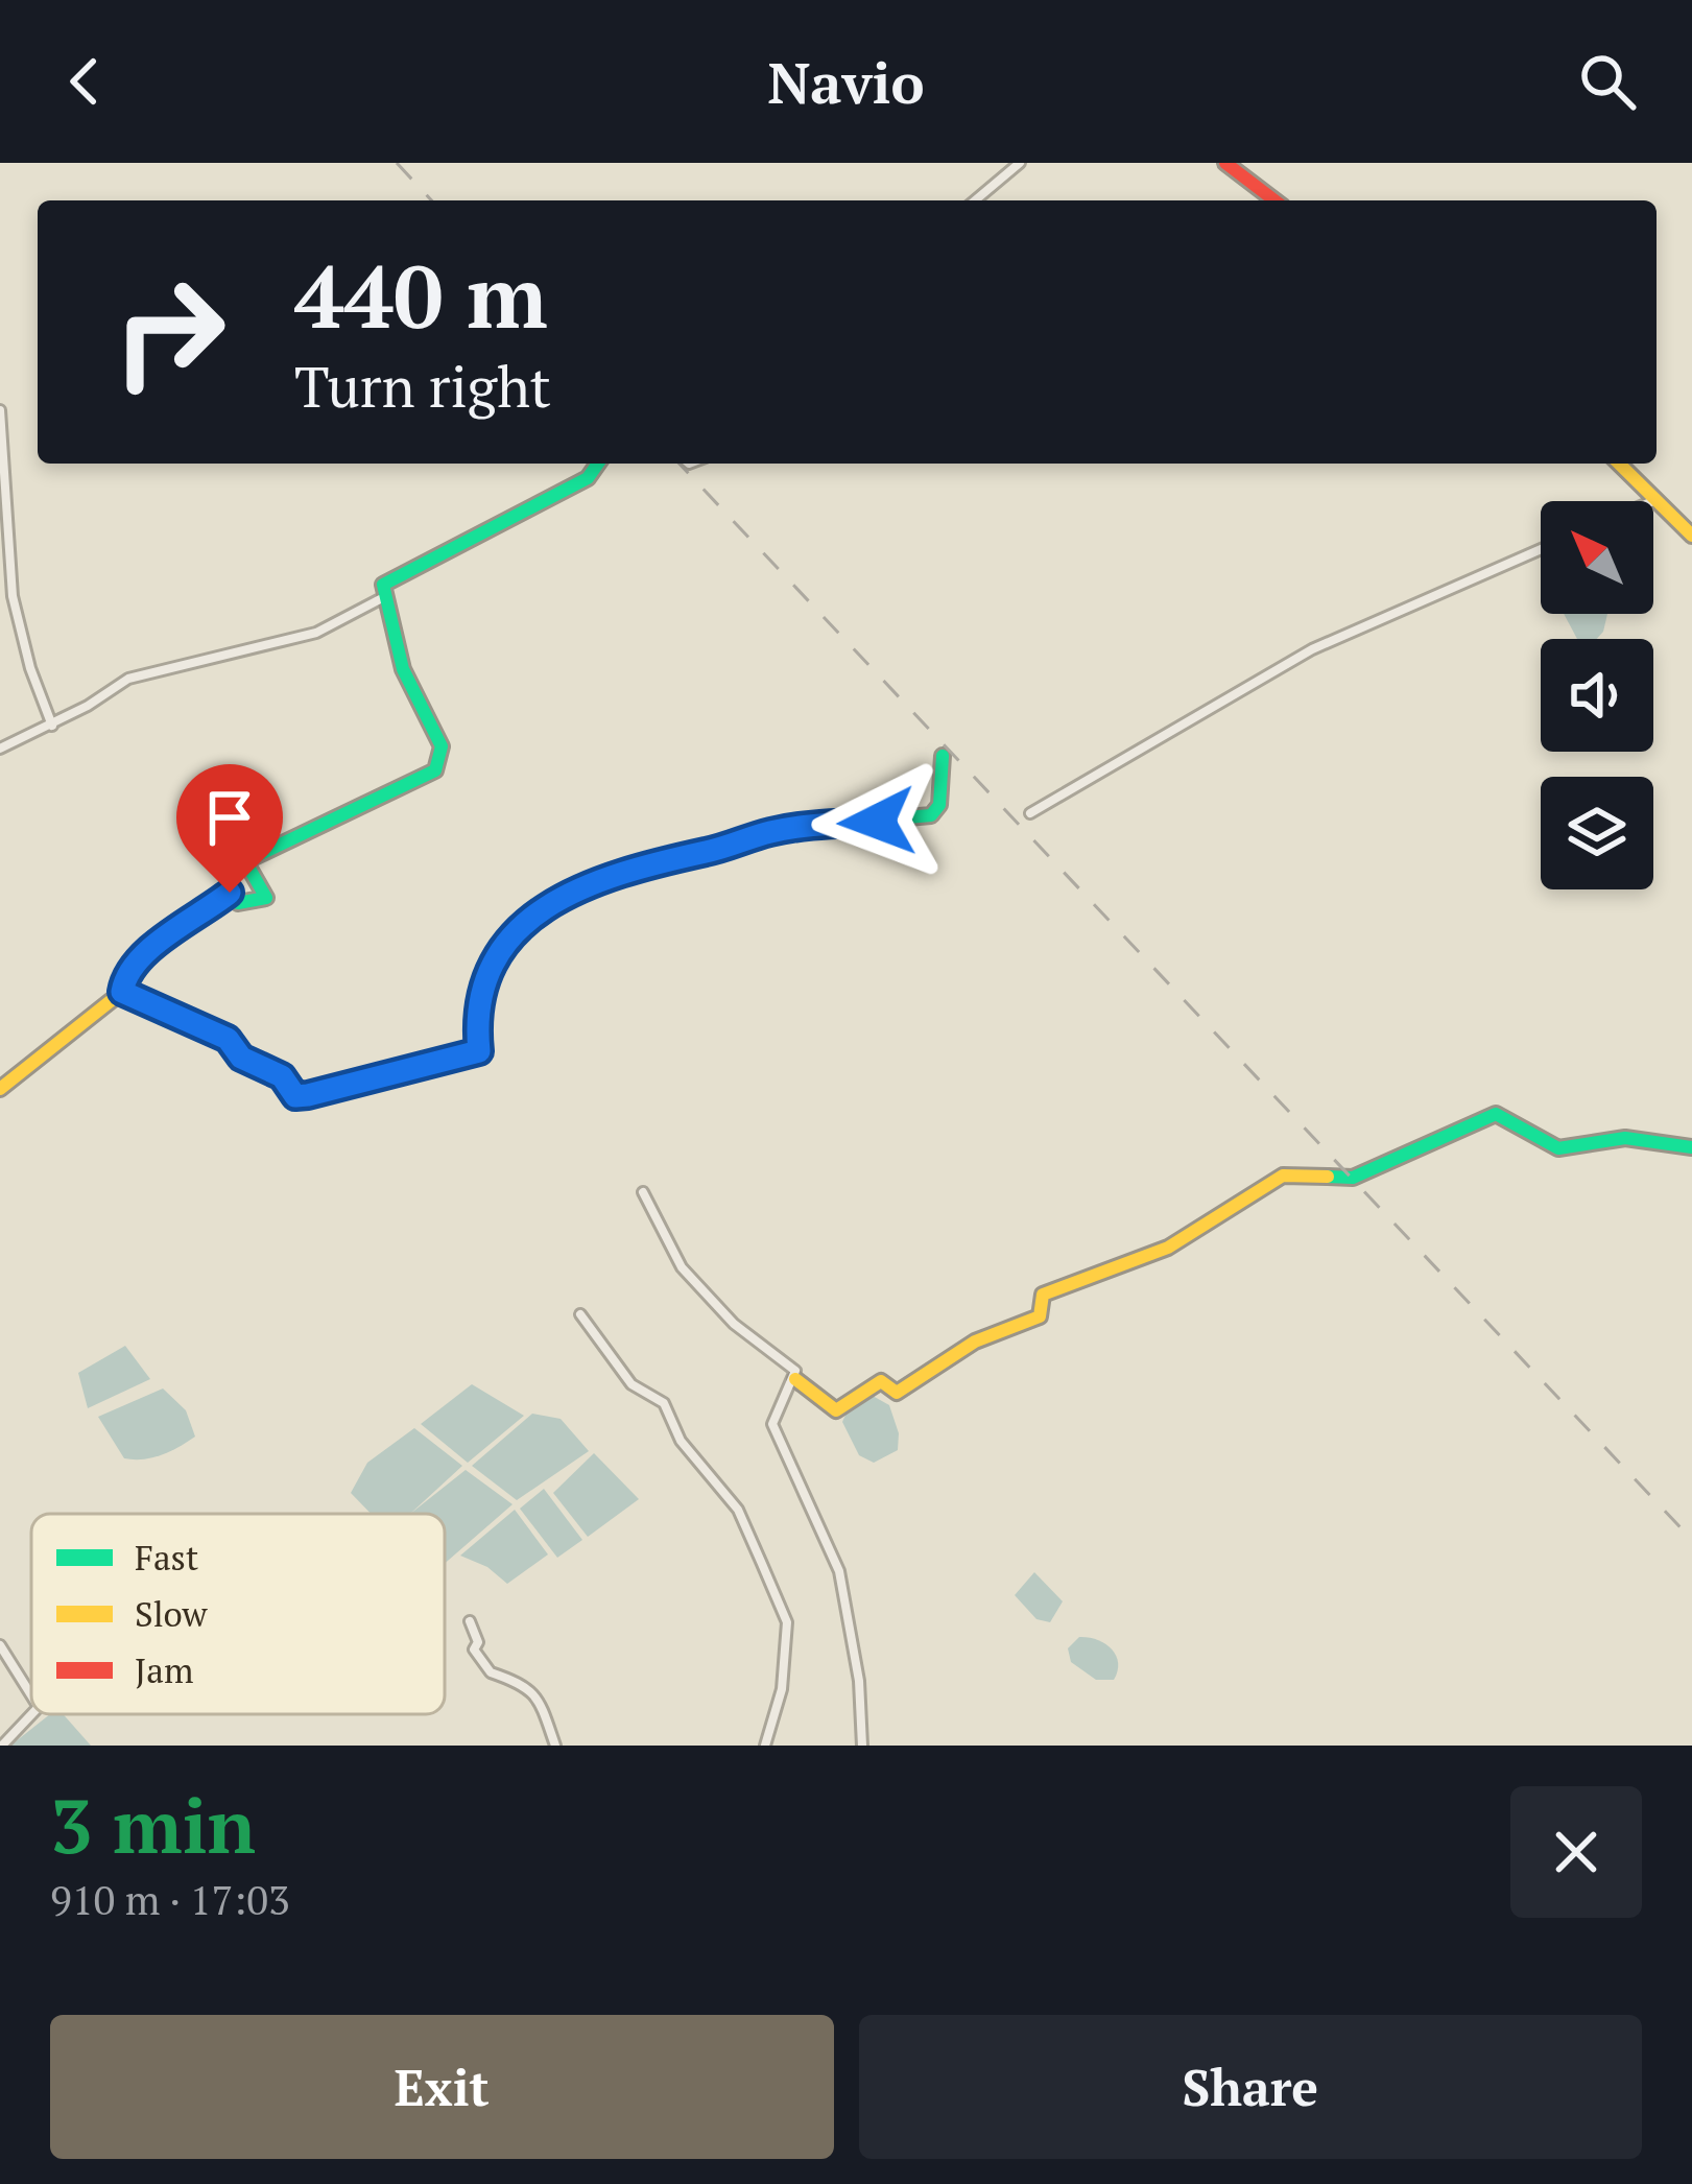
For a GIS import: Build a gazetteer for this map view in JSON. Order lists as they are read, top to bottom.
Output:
{
  "legend": ["Fast", "Slow", "Jam"],
  "north": "top left",
  "page": {
    "header": "Navio",
    "turn": ["440 m", "Turn right"],
    "heading": ["3 min", "910 m · 17:03"],
    "buttons": ["Exit", "Share"]
  }
}
